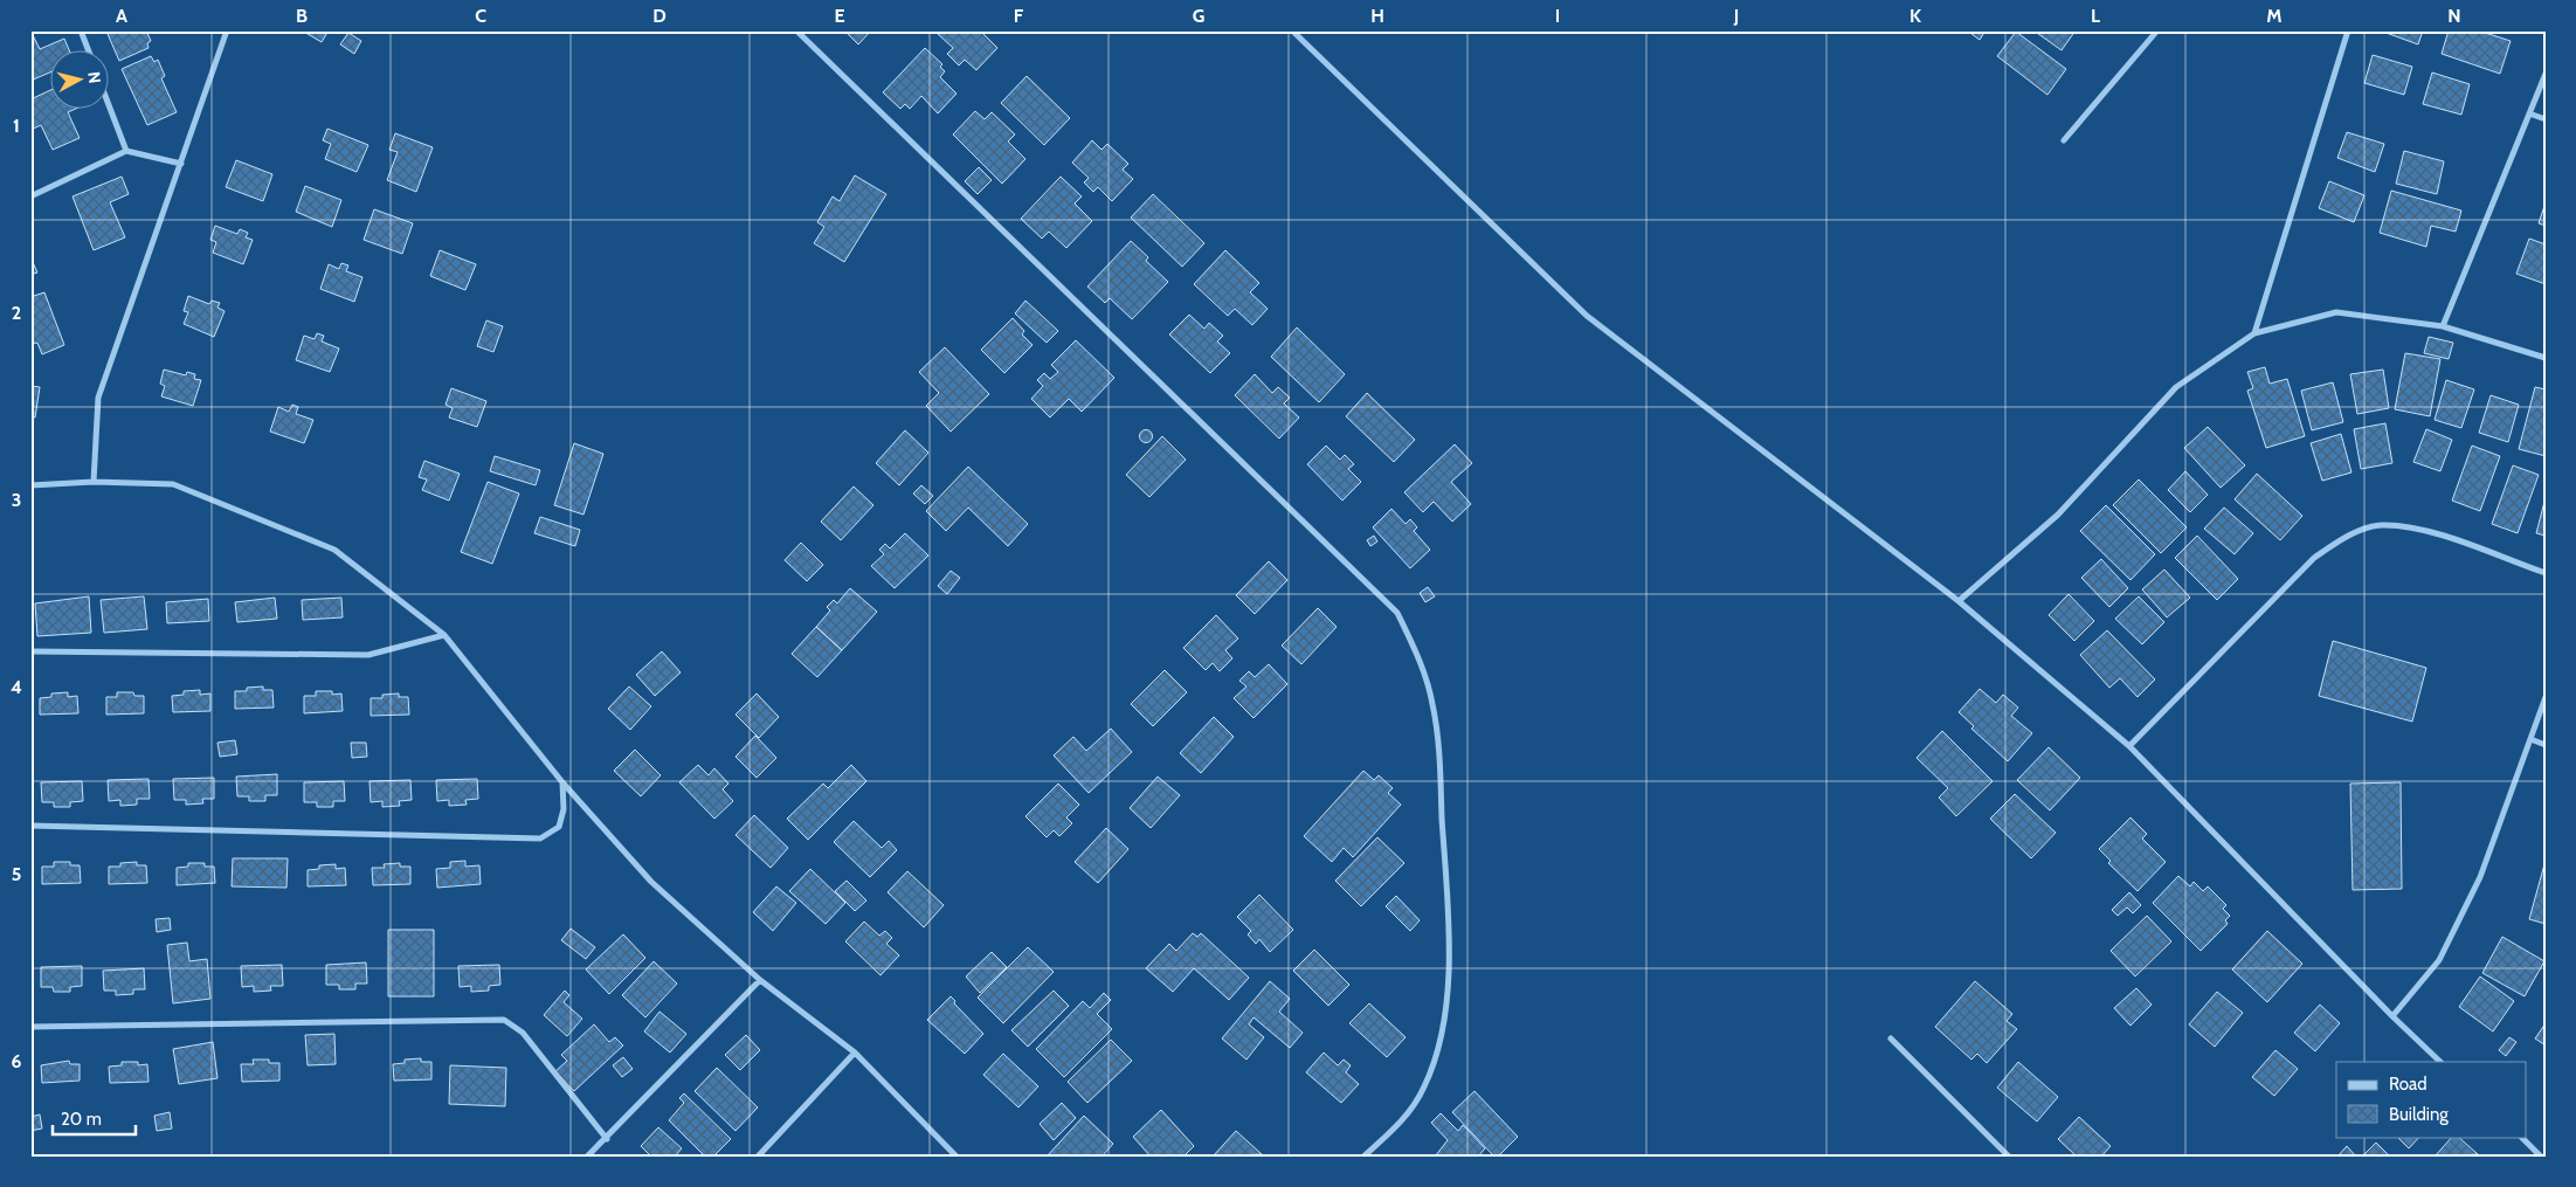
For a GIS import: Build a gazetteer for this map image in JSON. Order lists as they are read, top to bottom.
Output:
{
  "legend": ["Road", "Building"],
  "scale_bar": "20 m",
  "north": "right",
  "grid": {
    "columns": [
      "A",
      "B",
      "C",
      "D",
      "E",
      "F",
      "G",
      "H",
      "I",
      "J",
      "K",
      "L",
      "M",
      "N"
    ],
    "rows": [
      "1",
      "2",
      "3",
      "4",
      "5",
      "6"
    ]
  }
}
